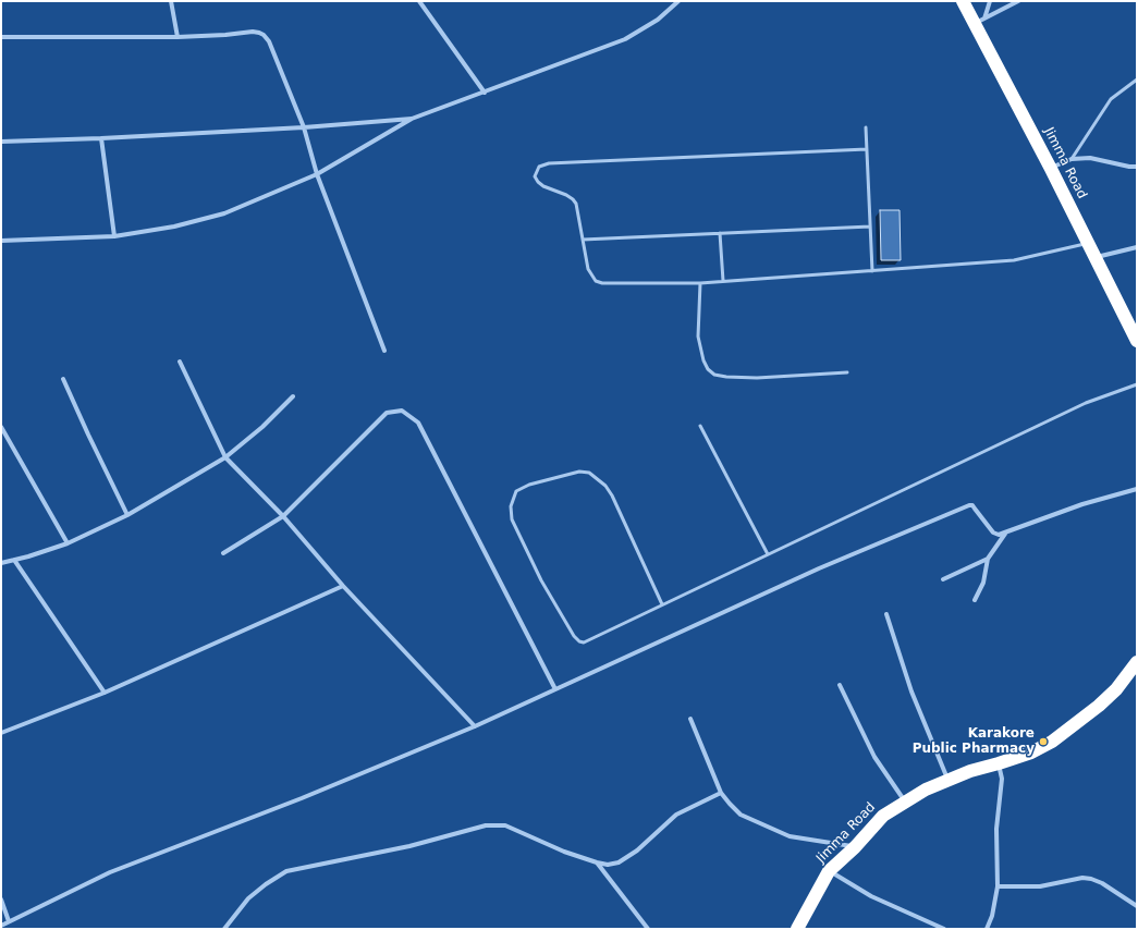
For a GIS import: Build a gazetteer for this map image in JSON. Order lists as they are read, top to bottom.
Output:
{
  "streets": {
    "highway": ["Jimma Road"]
  },
  "places": ["Karakore Public Pharmacy"]
}
